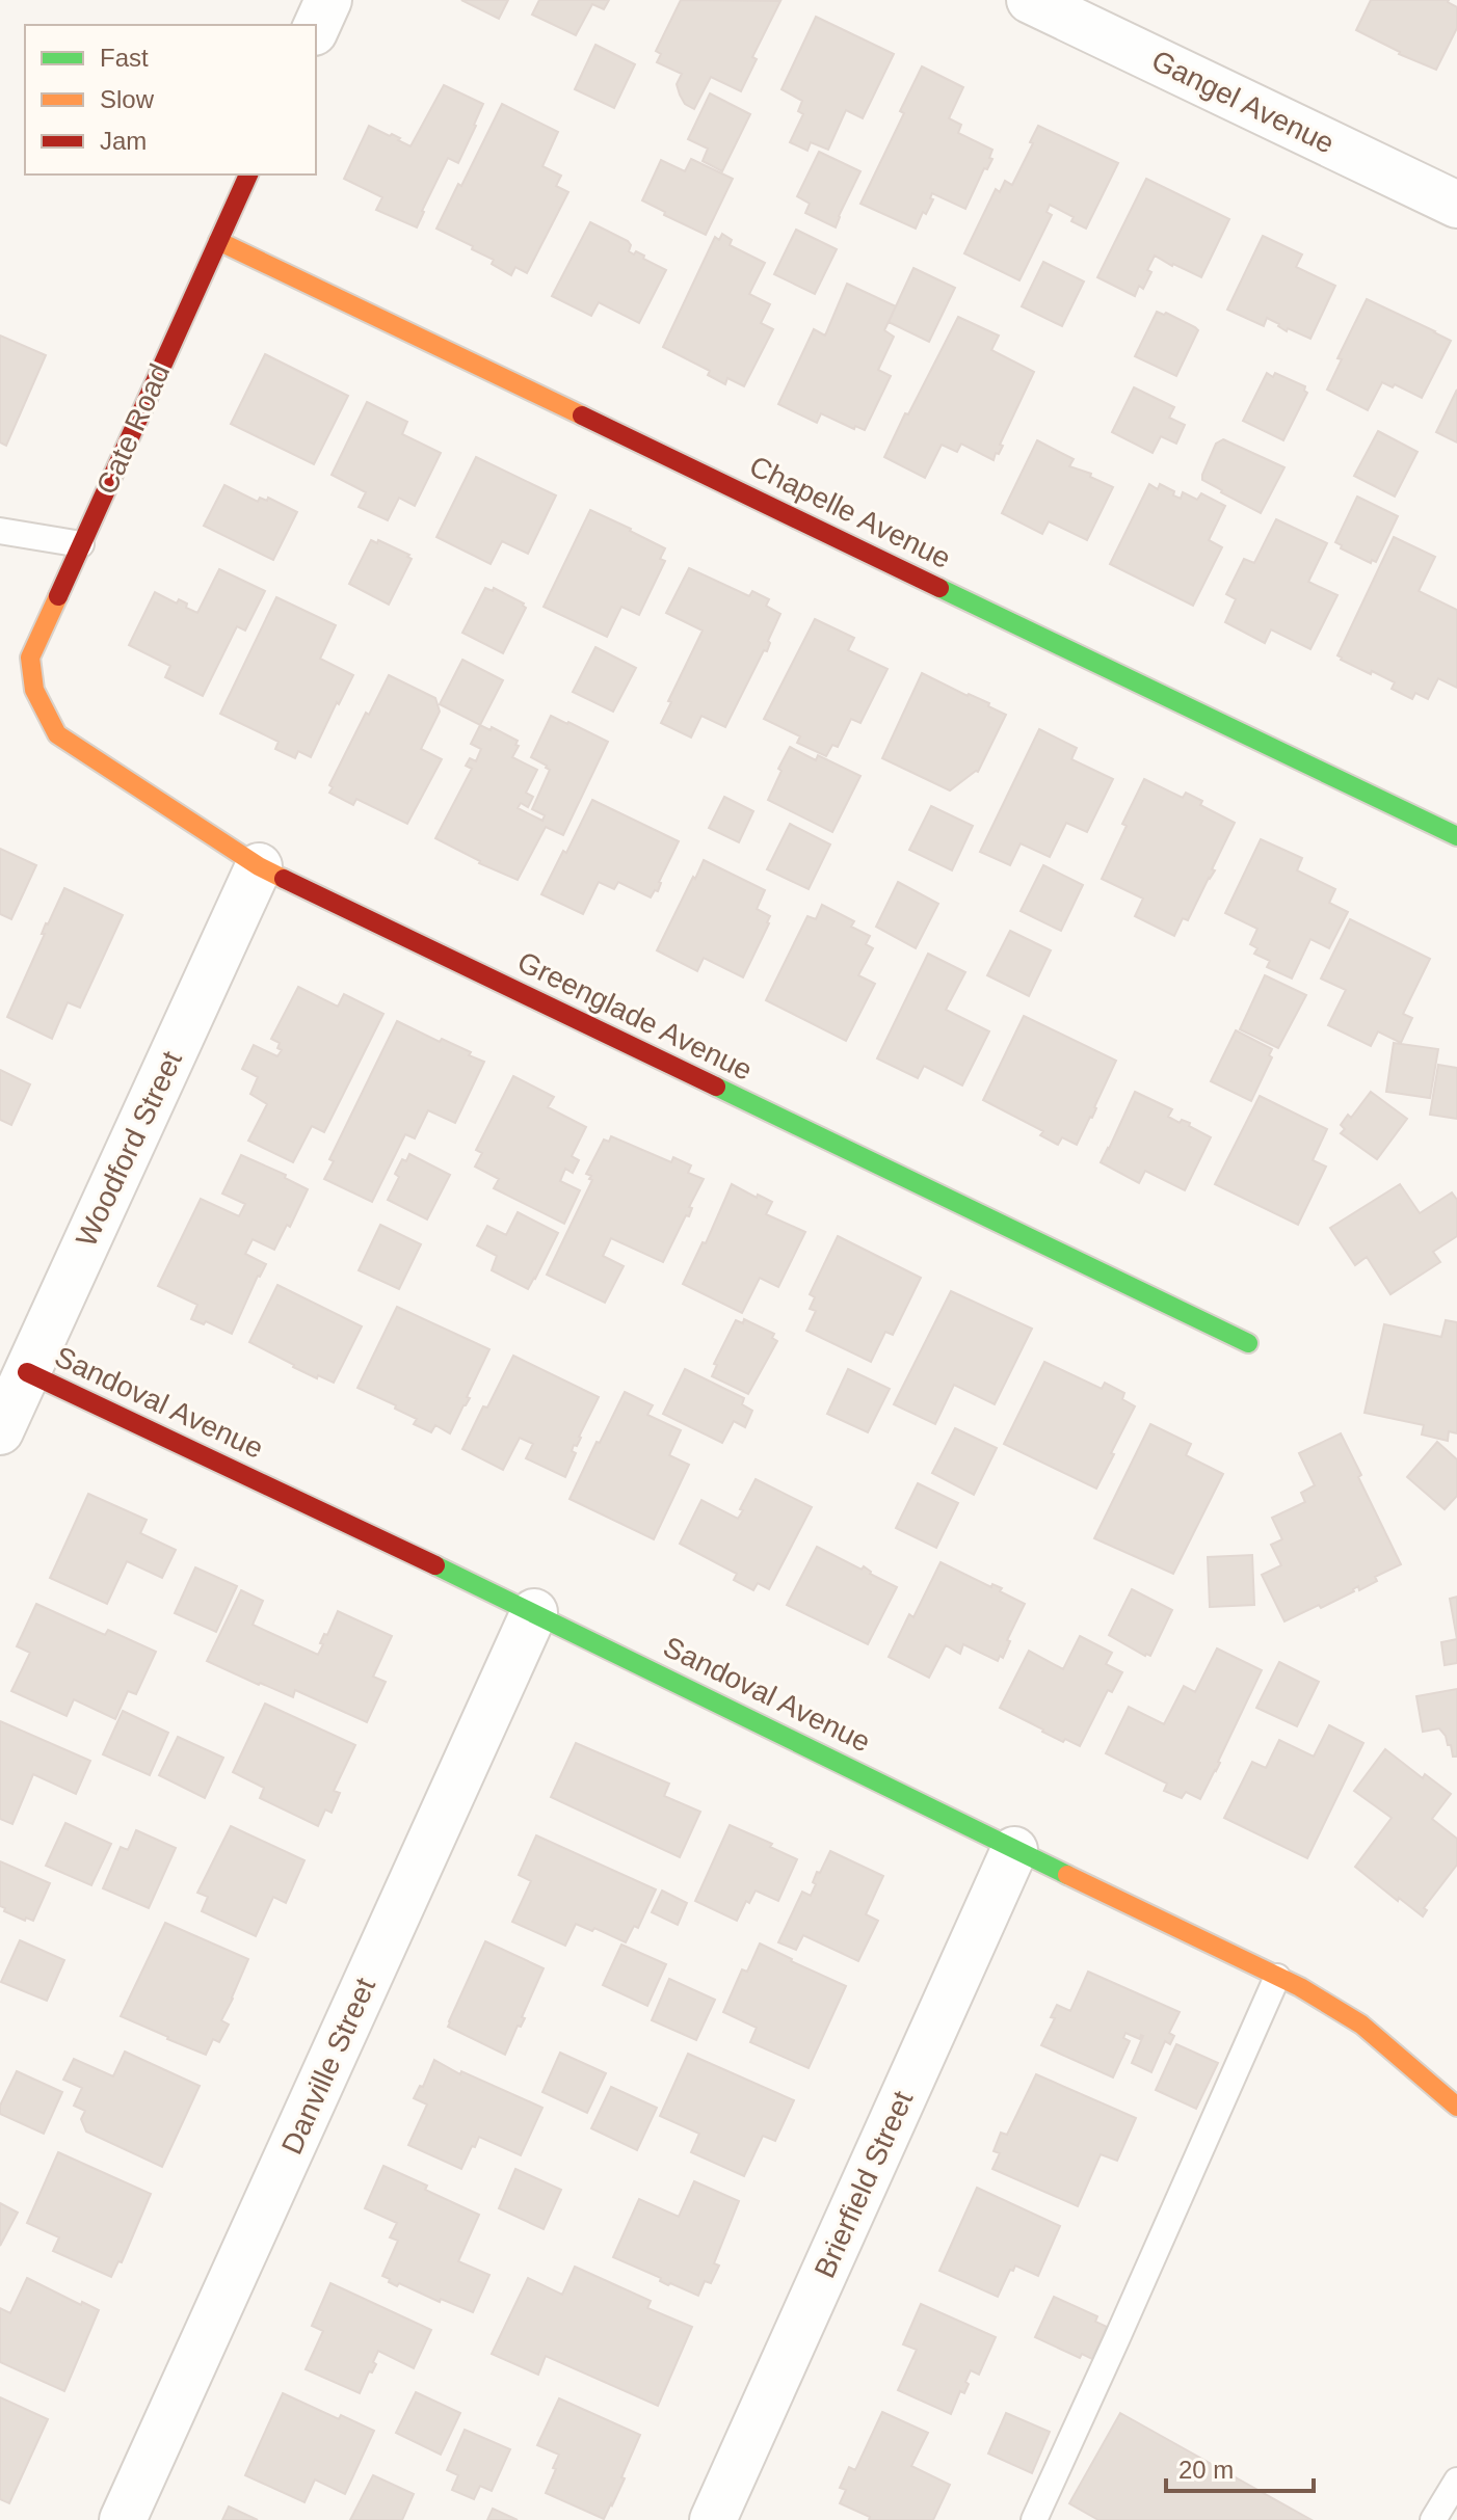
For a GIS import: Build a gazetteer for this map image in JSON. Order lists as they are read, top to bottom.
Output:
{
  "streets": {
    "street": [
      "Gangel Avenue",
      "Cate Road",
      "Chapelle Avenue",
      "Greenglade Avenue",
      "Woodford Street",
      "Sandoval Avenue",
      "Danville Street",
      "Brierfield Street"
    ]
  },
  "crossings": [
    ["Cate Road", "Chapelle Avenue"],
    ["Cate Road", "Greenglade Avenue"],
    ["Greenglade Avenue", "Woodford Street"],
    ["Woodford Street", "Sandoval Avenue"],
    ["Sandoval Avenue", "Danville Street"],
    ["Sandoval Avenue", "Brierfield Street"]
  ],
  "legend": ["Fast", "Slow", "Jam"],
  "scale_bar": "20 m"
}
